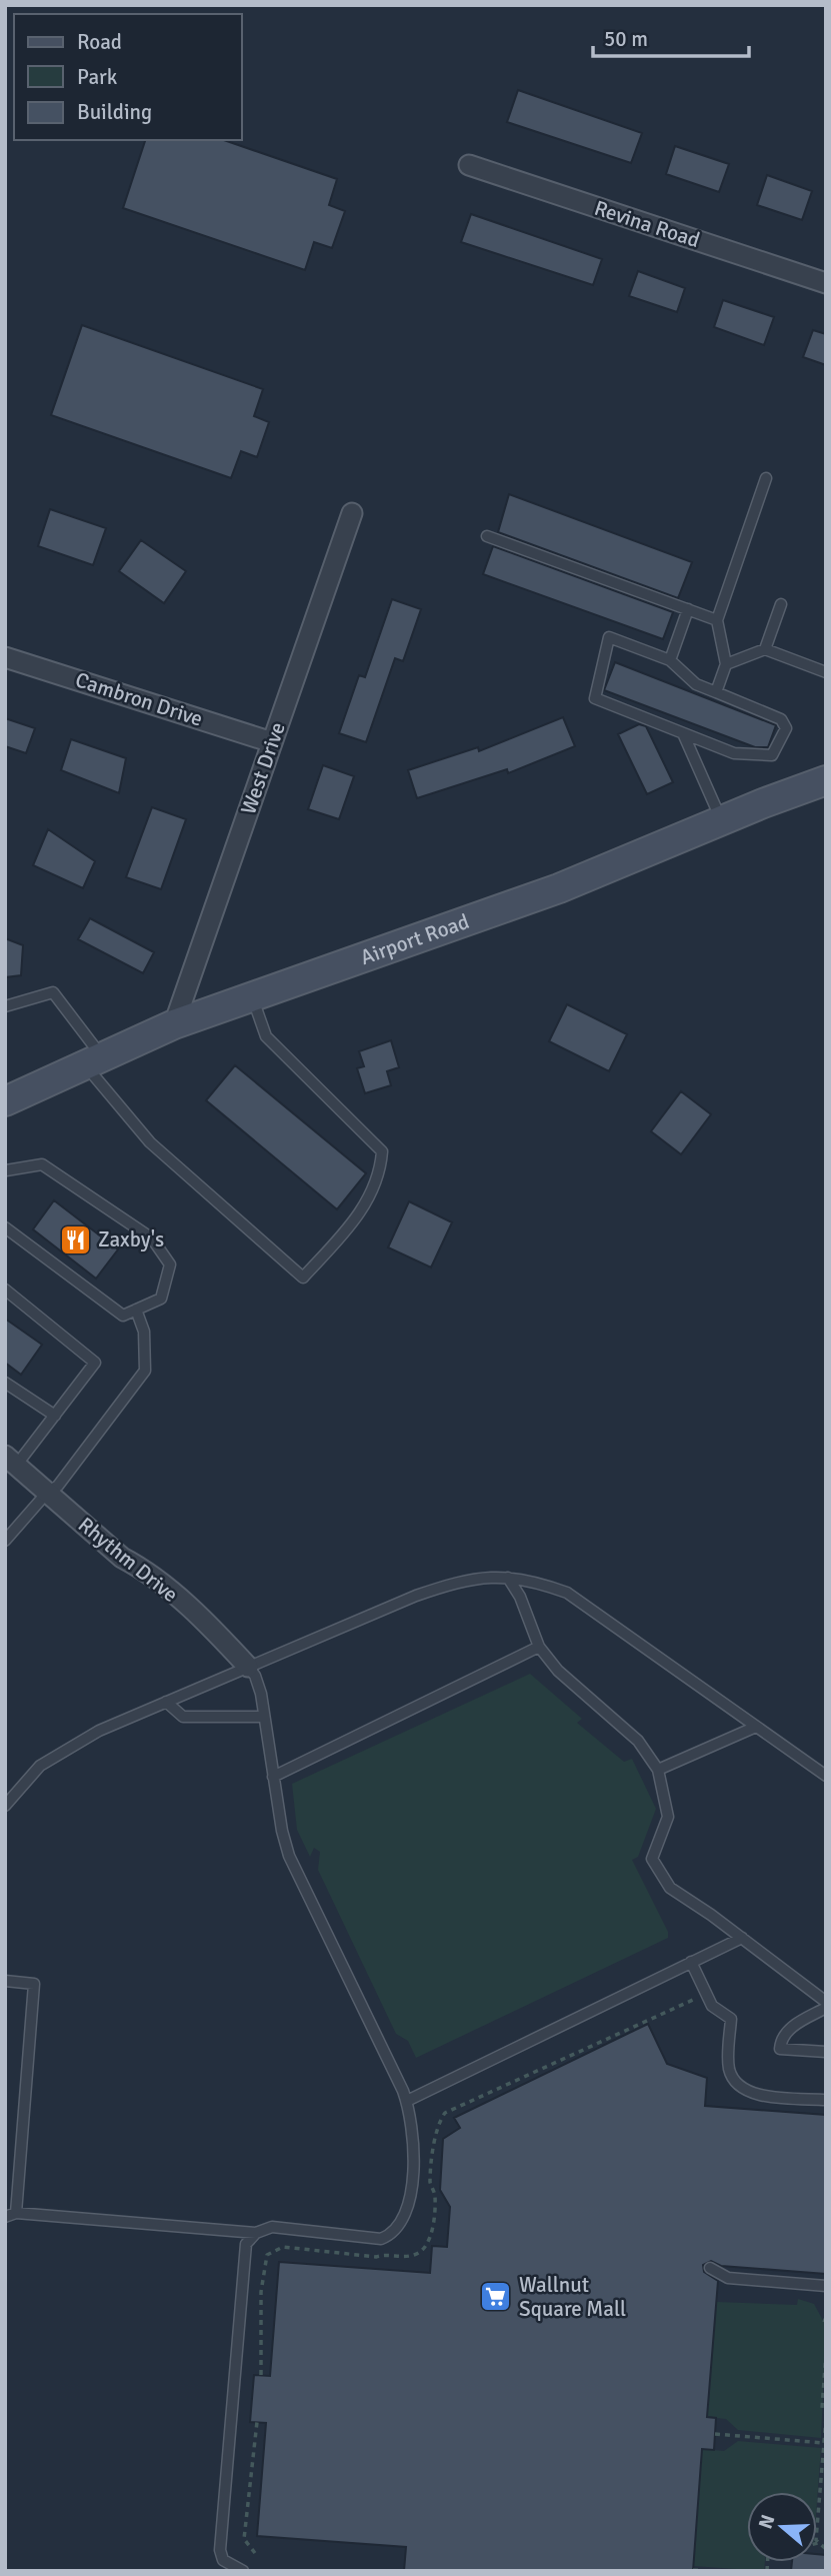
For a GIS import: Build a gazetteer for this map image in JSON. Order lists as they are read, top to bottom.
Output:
{
  "streets": {
    "street": [
      "Revina Road",
      "Cambron Drive",
      "West Drive",
      "Airport Road",
      "Rhythm Drive"
    ]
  },
  "crossings": [
    ["Cambron Drive", "West Drive"],
    ["West Drive", "Airport Road"]
  ],
  "places": {
    "restaurant": ["Zaxby's"],
    "supermarket": ["Wallnut Square Mall"]
  },
  "legend": ["Road", "Park", "Building"],
  "scale_bar": "50 m",
  "north": "left"
}
